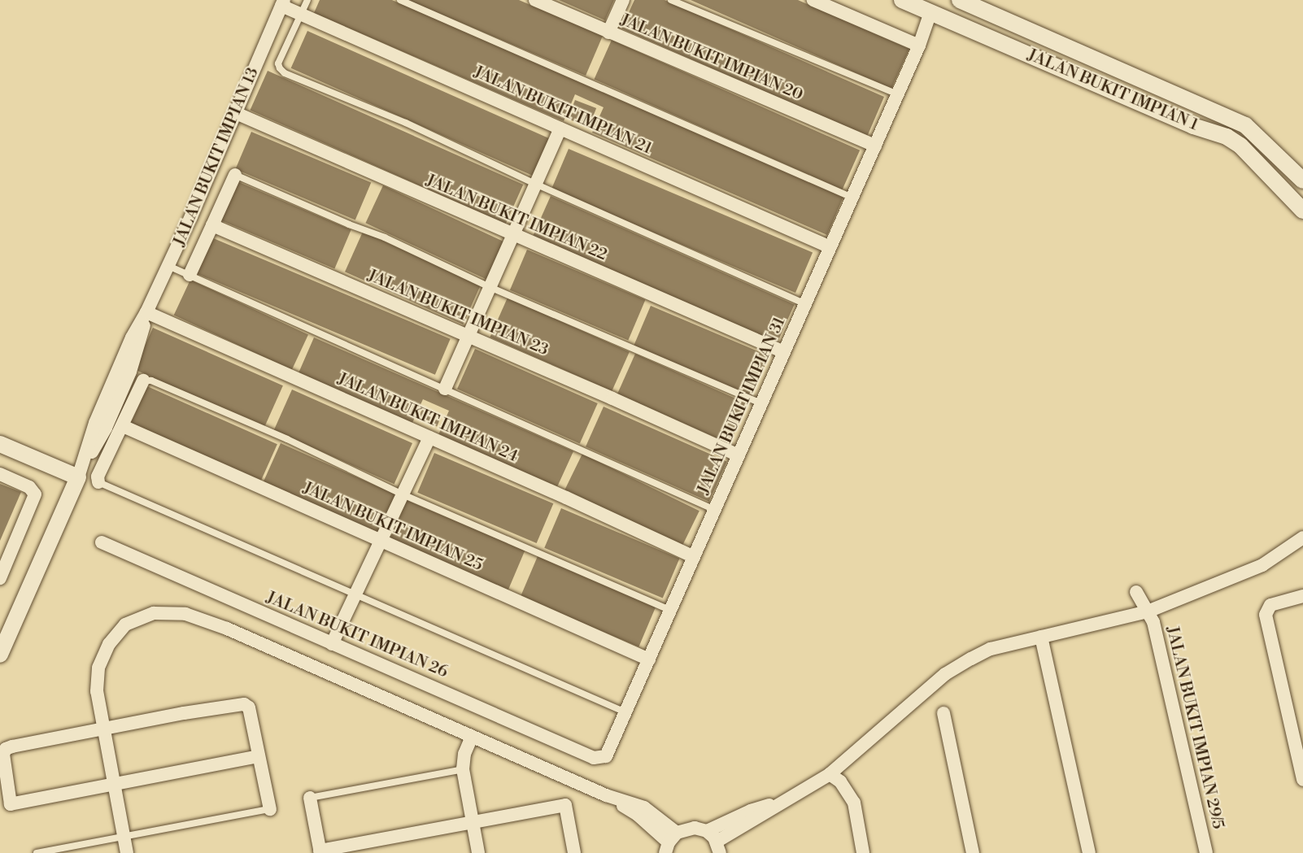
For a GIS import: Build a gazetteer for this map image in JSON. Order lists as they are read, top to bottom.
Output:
{
  "streets": {
    "street": [
      "JALAN BUKIT IMPIAN 20",
      "JALAN BUKIT IMPIAN 1",
      "JALAN BUKIT IMPIAN 21",
      "JALAN BUKIT IMPIAN 13",
      "JALAN BUKIT IMPIAN 22",
      "JALAN BUKIT IMPIAN 23",
      "JALAN BUKIT IMPIAN 31",
      "JALAN BUKIT IMPIAN 24",
      "JALAN BUKIT IMPIAN 25",
      "JALAN BUKIT IMPIAN 26",
      "JALAN BUKIT IMPIAN 29/5"
    ]
  },
  "crossings": [
    ["JALAN BUKIT IMPIAN 20", "JALAN BUKIT IMPIAN 31"],
    ["JALAN BUKIT IMPIAN 1", "JALAN BUKIT IMPIAN 31"],
    ["JALAN BUKIT IMPIAN 21", "JALAN BUKIT IMPIAN 13"],
    ["JALAN BUKIT IMPIAN 21", "JALAN BUKIT IMPIAN 31"],
    ["JALAN BUKIT IMPIAN 13", "JALAN BUKIT IMPIAN 22"],
    ["JALAN BUKIT IMPIAN 13", "JALAN BUKIT IMPIAN 24"],
    ["JALAN BUKIT IMPIAN 22", "JALAN BUKIT IMPIAN 31"],
    ["JALAN BUKIT IMPIAN 23", "JALAN BUKIT IMPIAN 31"],
    ["JALAN BUKIT IMPIAN 31", "JALAN BUKIT IMPIAN 24"],
    ["JALAN BUKIT IMPIAN 31", "JALAN BUKIT IMPIAN 25"],
    ["JALAN BUKIT IMPIAN 31", "JALAN BUKIT IMPIAN 26"]
  ]
}
